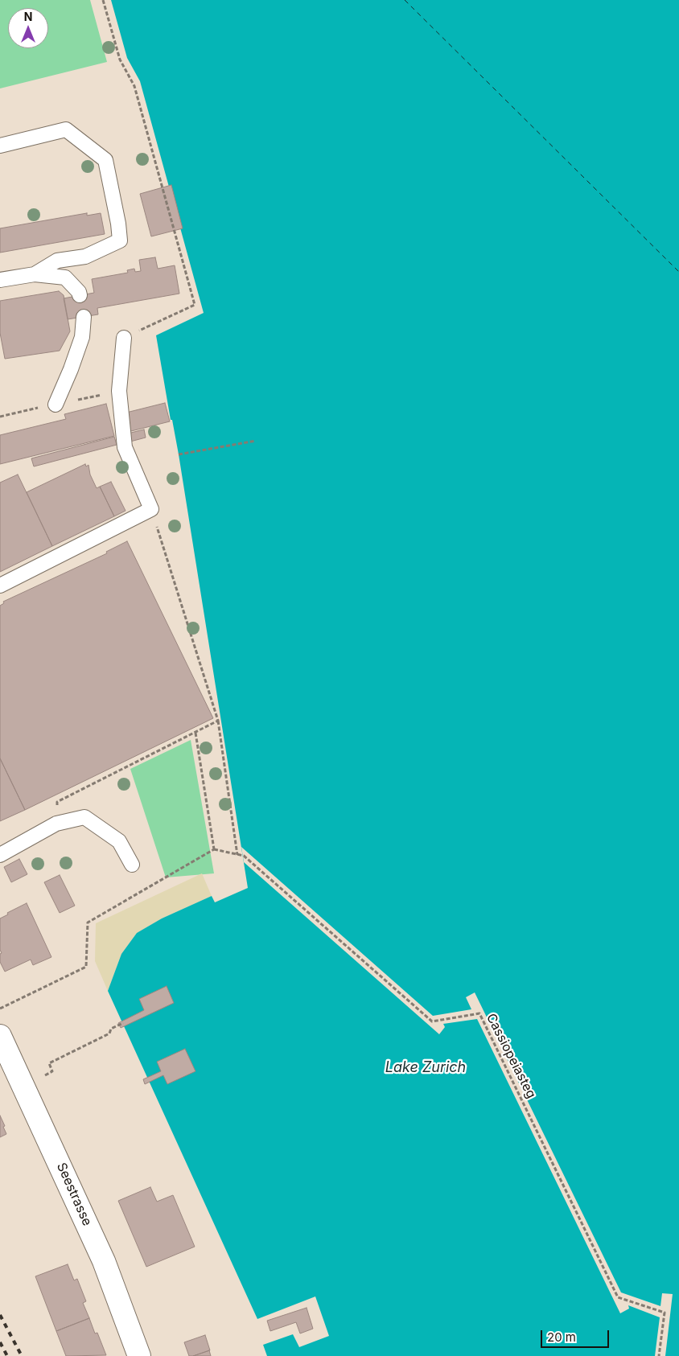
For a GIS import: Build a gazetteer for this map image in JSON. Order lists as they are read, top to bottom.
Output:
{
  "streets": {
    "main road": ["Seestrasse"],
    "path": ["Cassiopeiasteg"]
  },
  "water": ["Lake Zurich"],
  "scale_bar": "20 m",
  "north": "top"
}
